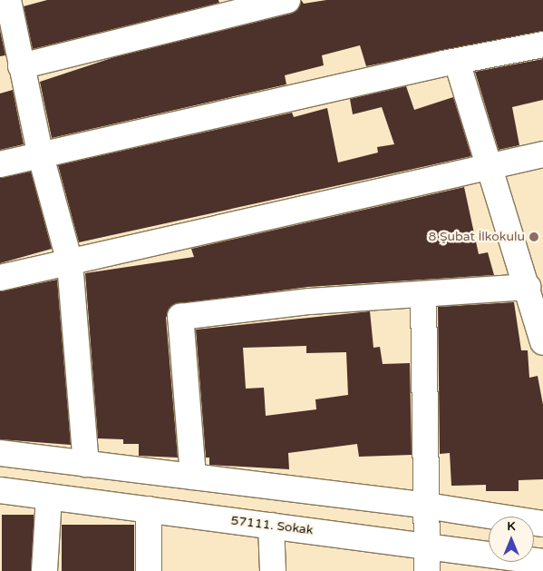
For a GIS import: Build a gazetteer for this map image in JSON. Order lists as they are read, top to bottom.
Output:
{
  "streets": {
    "street": ["57111. Sokak"]
  },
  "places": ["8 Şubat İlkokulu"],
  "north": "top"
}
